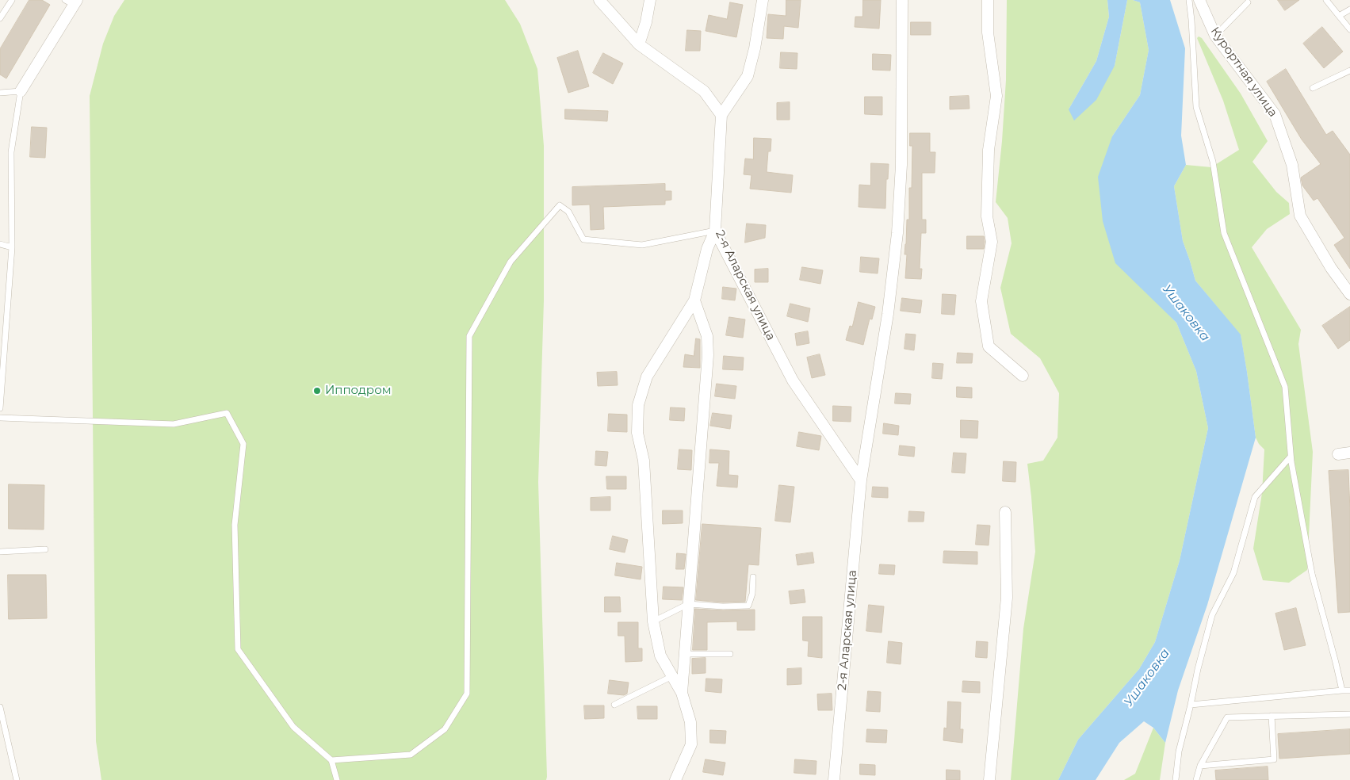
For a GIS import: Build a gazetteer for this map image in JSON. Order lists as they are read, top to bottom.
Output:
{
  "streets": {
    "street": ["Курортная улица", "2-я Аларская улица"]
  },
  "water": ["Ушаковка"],
  "places": ["Ипподром"]
}
